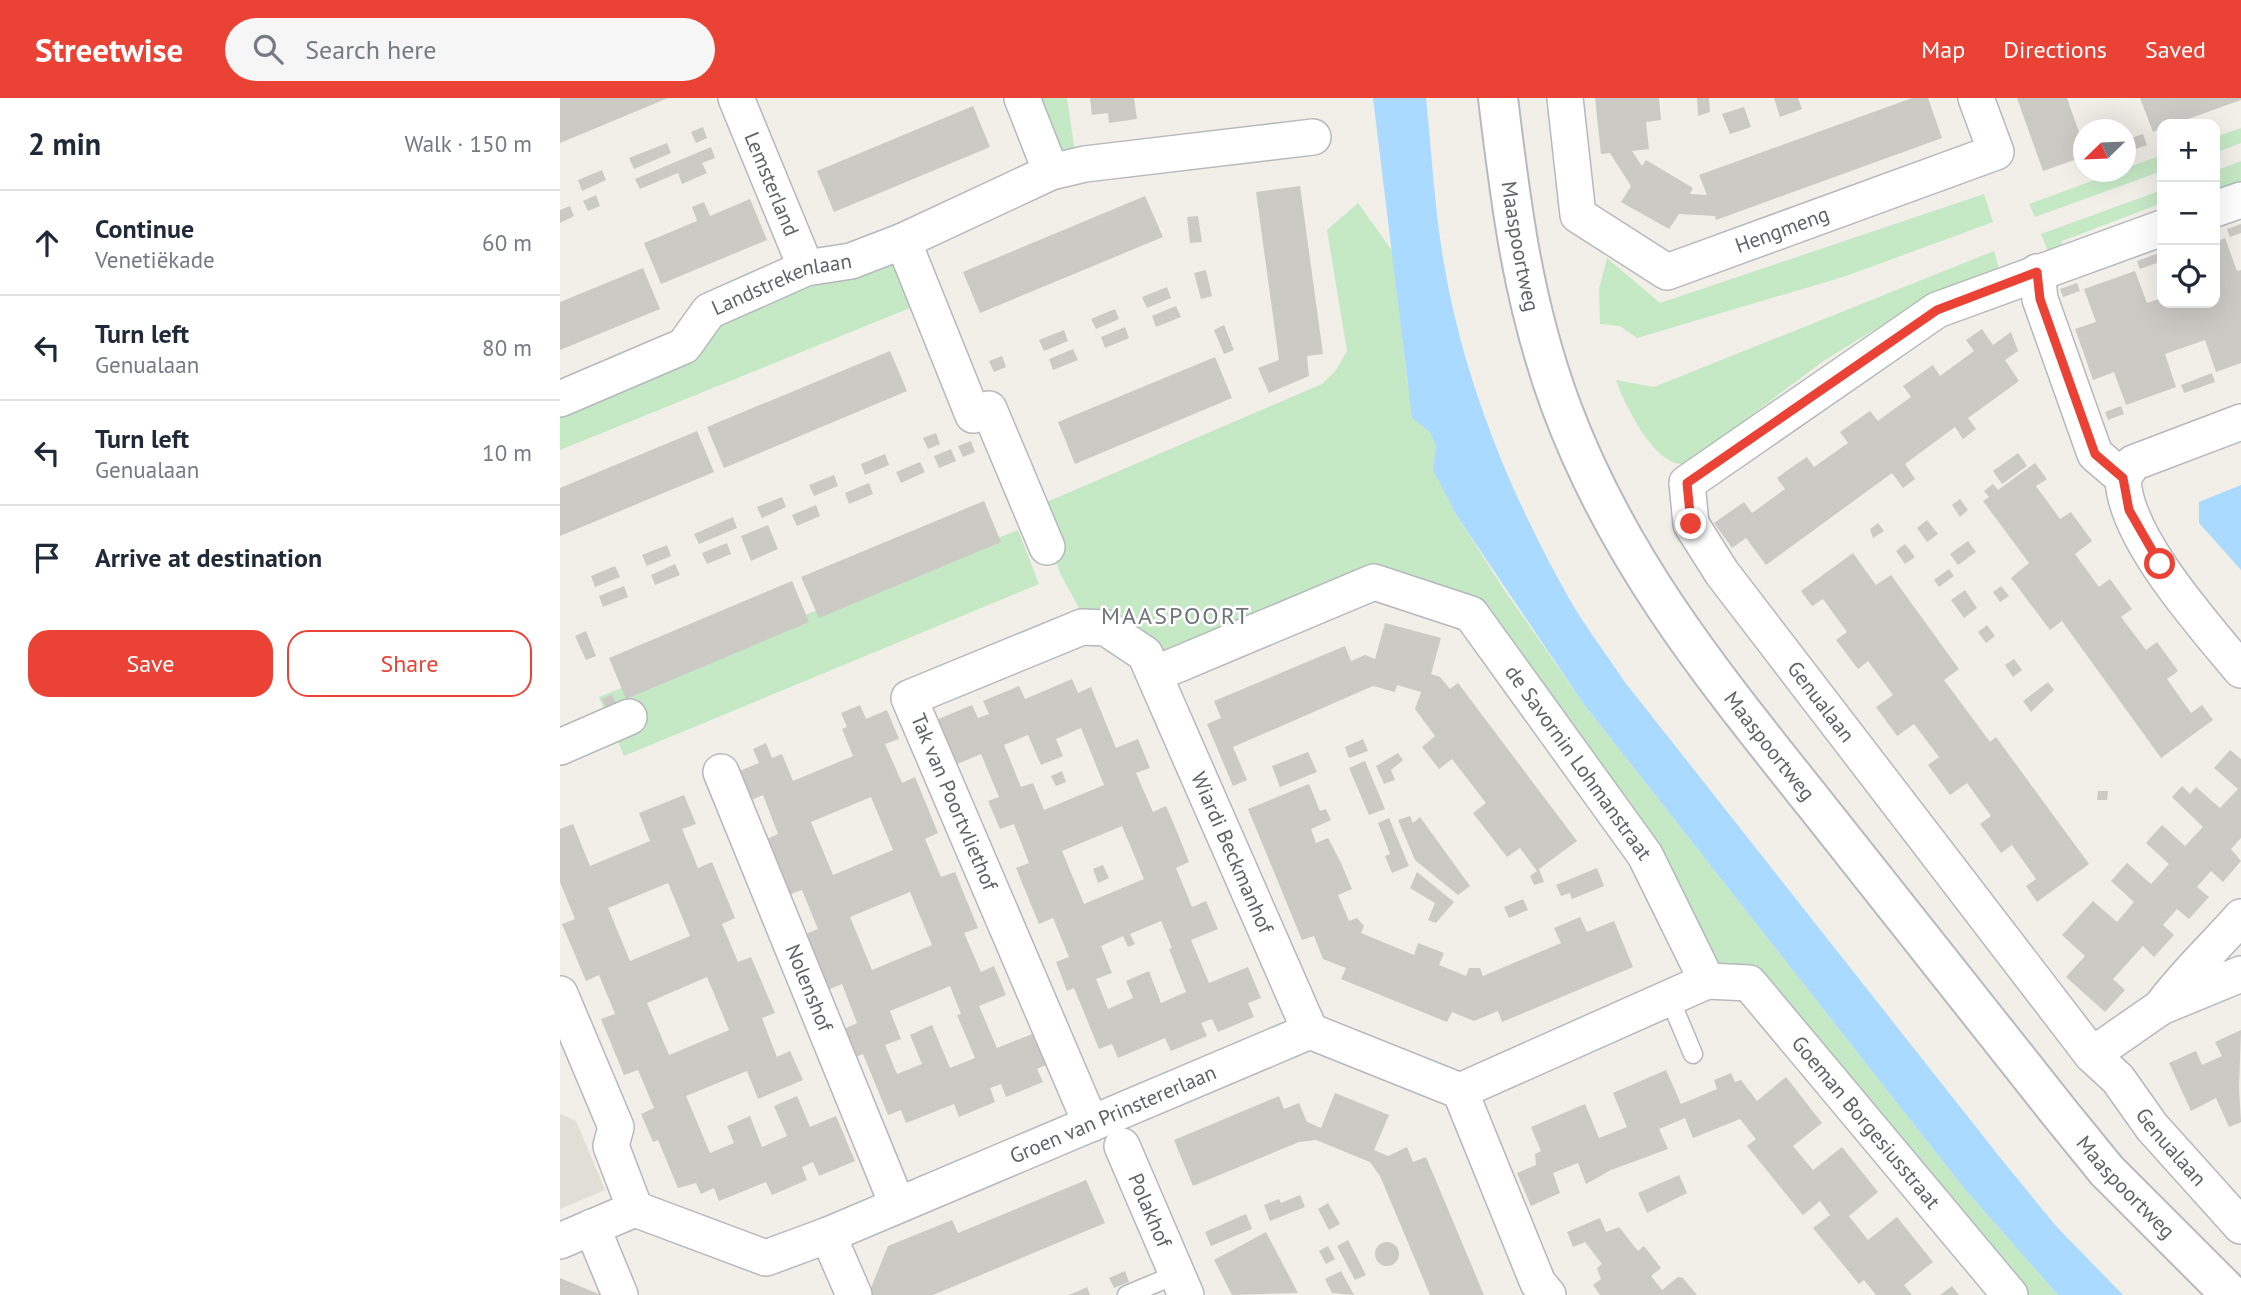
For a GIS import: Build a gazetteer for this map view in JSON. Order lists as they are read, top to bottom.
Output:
{
  "streets": {
    "main road": ["Maaspoortweg"],
    "street": [
      "Lemsterland",
      "Hengmeng",
      "Landstrekenlaan",
      "Genualaan",
      "de Savornin Lohmanstraat",
      "Tak van Poortvliethof",
      "Wiardi Beckmanhof",
      "Nolenshof",
      "Groen van Prinstererlaan",
      "Goeman Borgesiusstraat",
      "Polakhof"
    ]
  },
  "crossings": [
    ["Lemsterland", "Landstrekenlaan"],
    ["de Savornin Lohmanstraat", "Tak van Poortvliethof"],
    ["de Savornin Lohmanstraat", "Wiardi Beckmanhof"],
    ["de Savornin Lohmanstraat", "Goeman Borgesiusstraat"],
    ["Tak van Poortvliethof", "Wiardi Beckmanhof"],
    ["Tak van Poortvliethof", "Groen van Prinstererlaan"],
    ["Wiardi Beckmanhof", "Groen van Prinstererlaan"],
    ["Nolenshof", "Groen van Prinstererlaan"]
  ],
  "districts": ["MAASPOORT"],
  "north": "bottom left",
  "page": {
    "header": "Streetwise",
    "search": "Search here",
    "nav": ["Map", "Directions", "Saved"],
    "heading": ["2 min", "Walk · 150 m"],
    "map_buttons": ["+", "−"],
    "list": [
      ["Continue", "Venetiëkade", "60 m"],
      ["Turn left", "Genualaan", "80 m"],
      ["Turn left", "Genualaan", "10 m"],
      "Arrive at destination"
    ],
    "buttons": ["Save", "Share"]
  }
}
